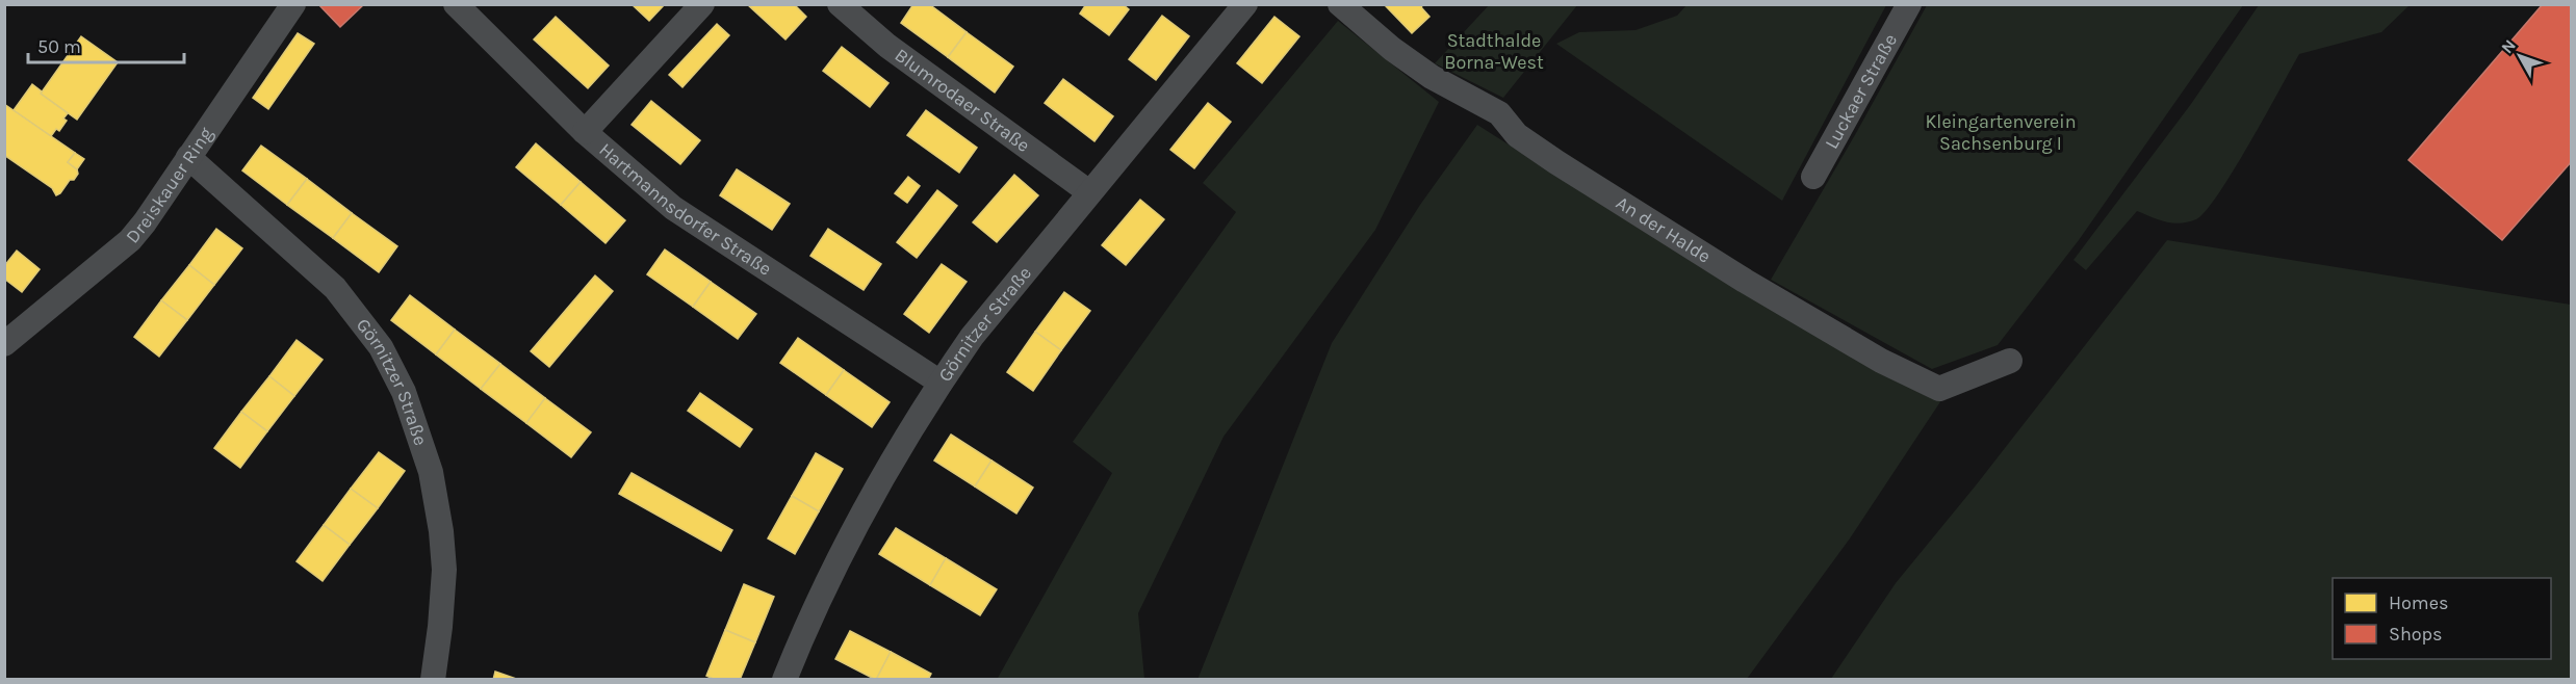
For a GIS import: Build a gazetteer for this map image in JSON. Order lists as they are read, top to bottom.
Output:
{
  "streets": {
    "street": [
      "Luckaer Straße",
      "Blumrodaer Straße",
      "Dreiskauer Ring",
      "Hartmannsdorfer Straße",
      "An der Halde",
      "Görnitzer Straße"
    ]
  },
  "crossings": [
    ["Blumrodaer Straße", "Görnitzer Straße"],
    ["Dreiskauer Ring", "Görnitzer Straße"],
    ["Hartmannsdorfer Straße", "Görnitzer Straße"]
  ],
  "parks": ["Stadthalde Borna-West", "Kleingartenverein Sachsenburg I"],
  "legend": ["Homes", "Shops"],
  "scale_bar": "50 m",
  "north": "top left"
}
